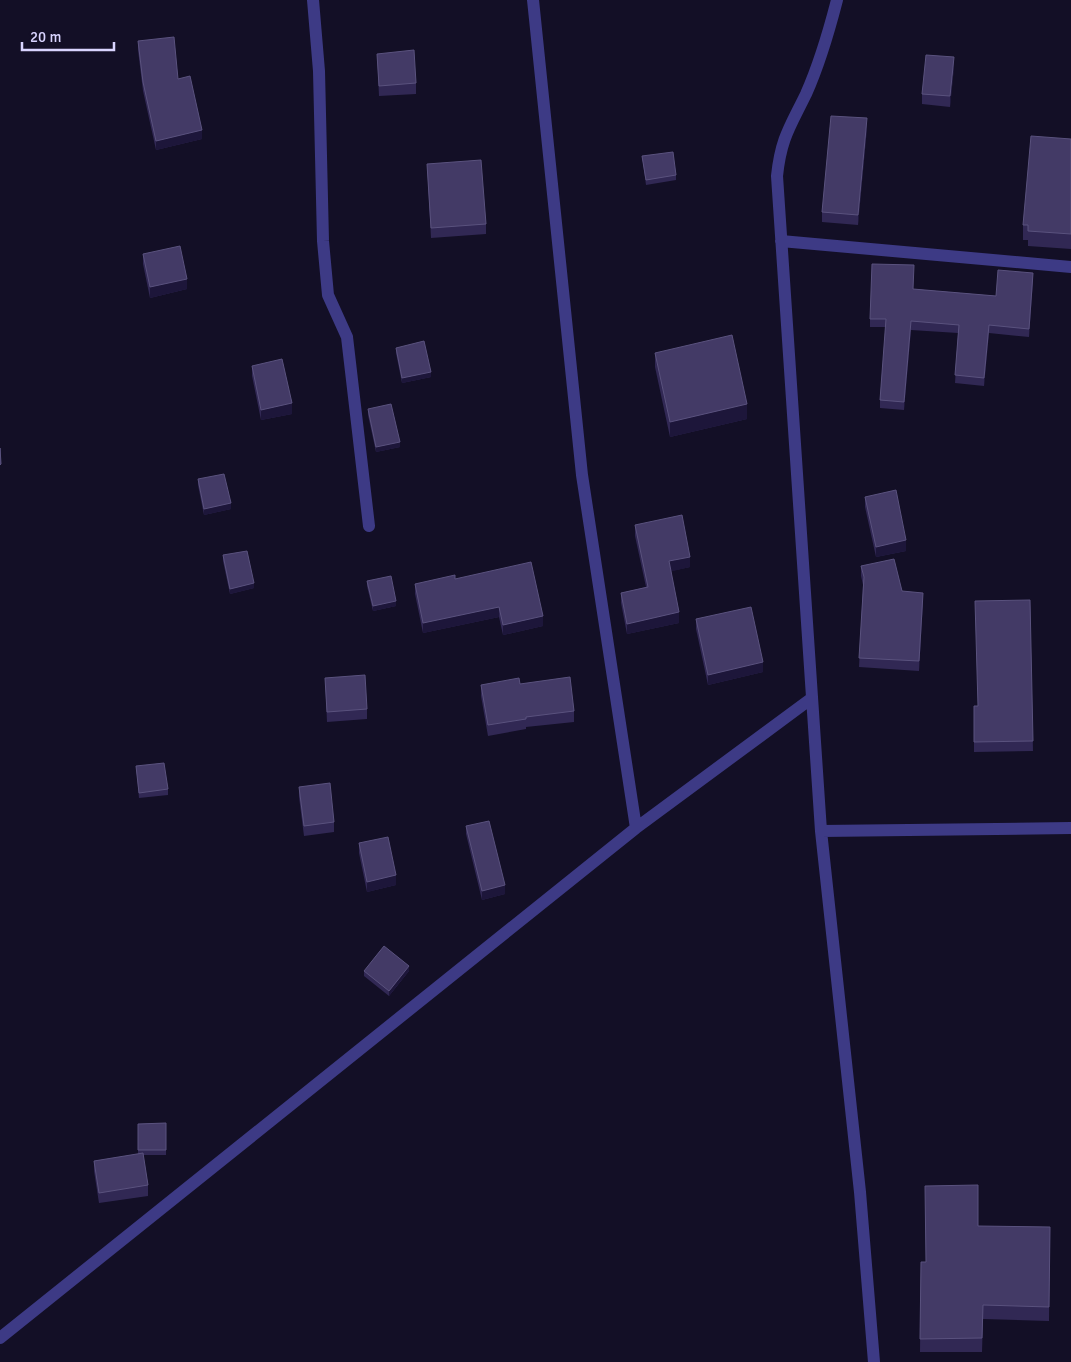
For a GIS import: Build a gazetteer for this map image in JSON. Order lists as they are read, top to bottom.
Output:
{
  "scale_bar": "20 m"
}
